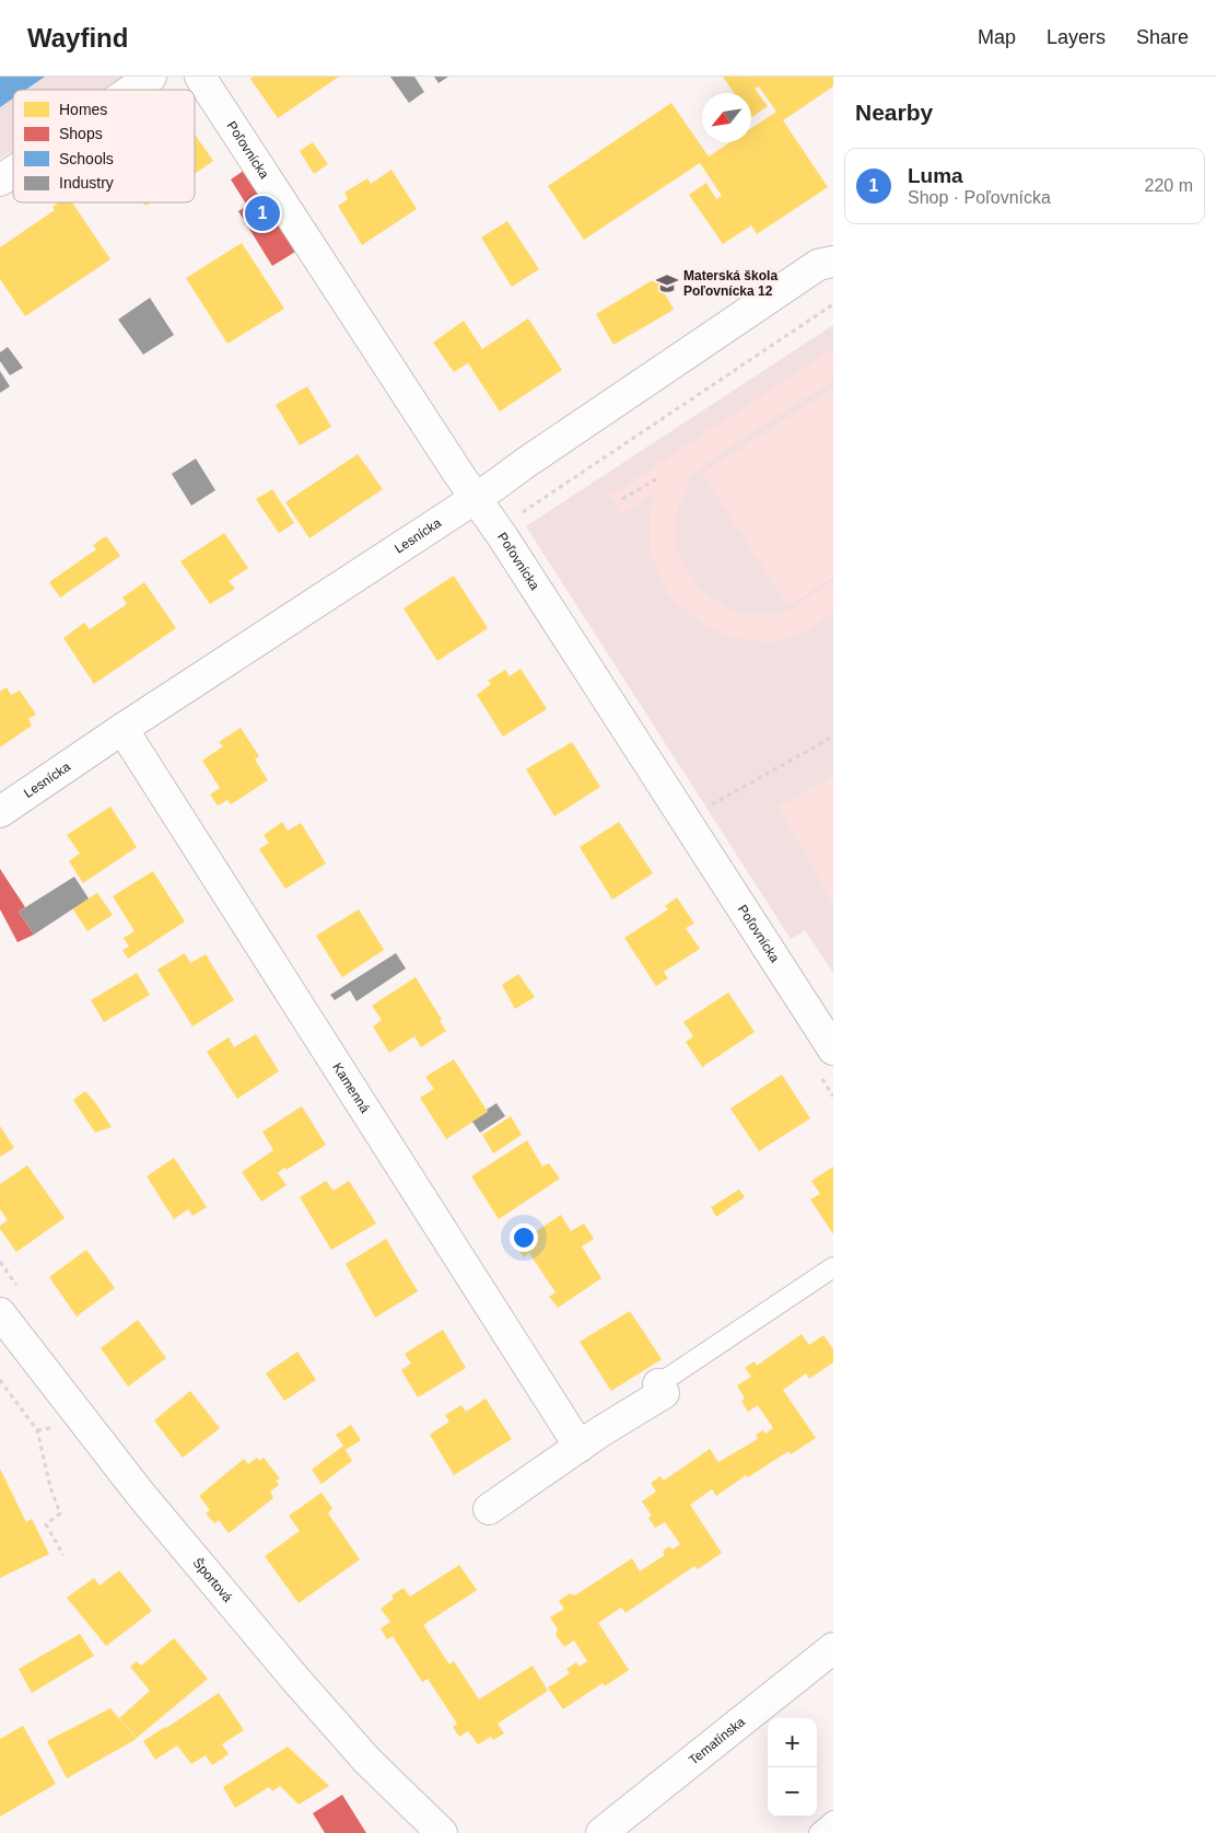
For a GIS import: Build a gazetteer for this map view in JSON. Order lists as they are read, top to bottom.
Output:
{
  "streets": {
    "street": [
      "Poľovnícka",
      "Lesnícka",
      "Kamenná",
      "Športová",
      "Tematínska"
    ]
  },
  "crossings": [
    ["Poľovnícka", "Lesnícka"],
    ["Lesnícka", "Kamenná"]
  ],
  "places": {
    "school or university": ["Materská škola Poľovnícka 12"]
  },
  "legend": [
    "Homes",
    "Shops",
    "Schools",
    "Industry"
  ],
  "north": "bottom left",
  "page": {
    "header": "Wayfind",
    "nav": ["Map", "Layers", "Share"],
    "heading": "Nearby",
    "list": [
      {
        "mark": "1",
        "name": "Luma",
        "note": "Shop · Poľovnícka",
        "value": "220 m"
      }
    ],
    "pins": "1",
    "map_buttons": ["+", "−"]
  }
}
